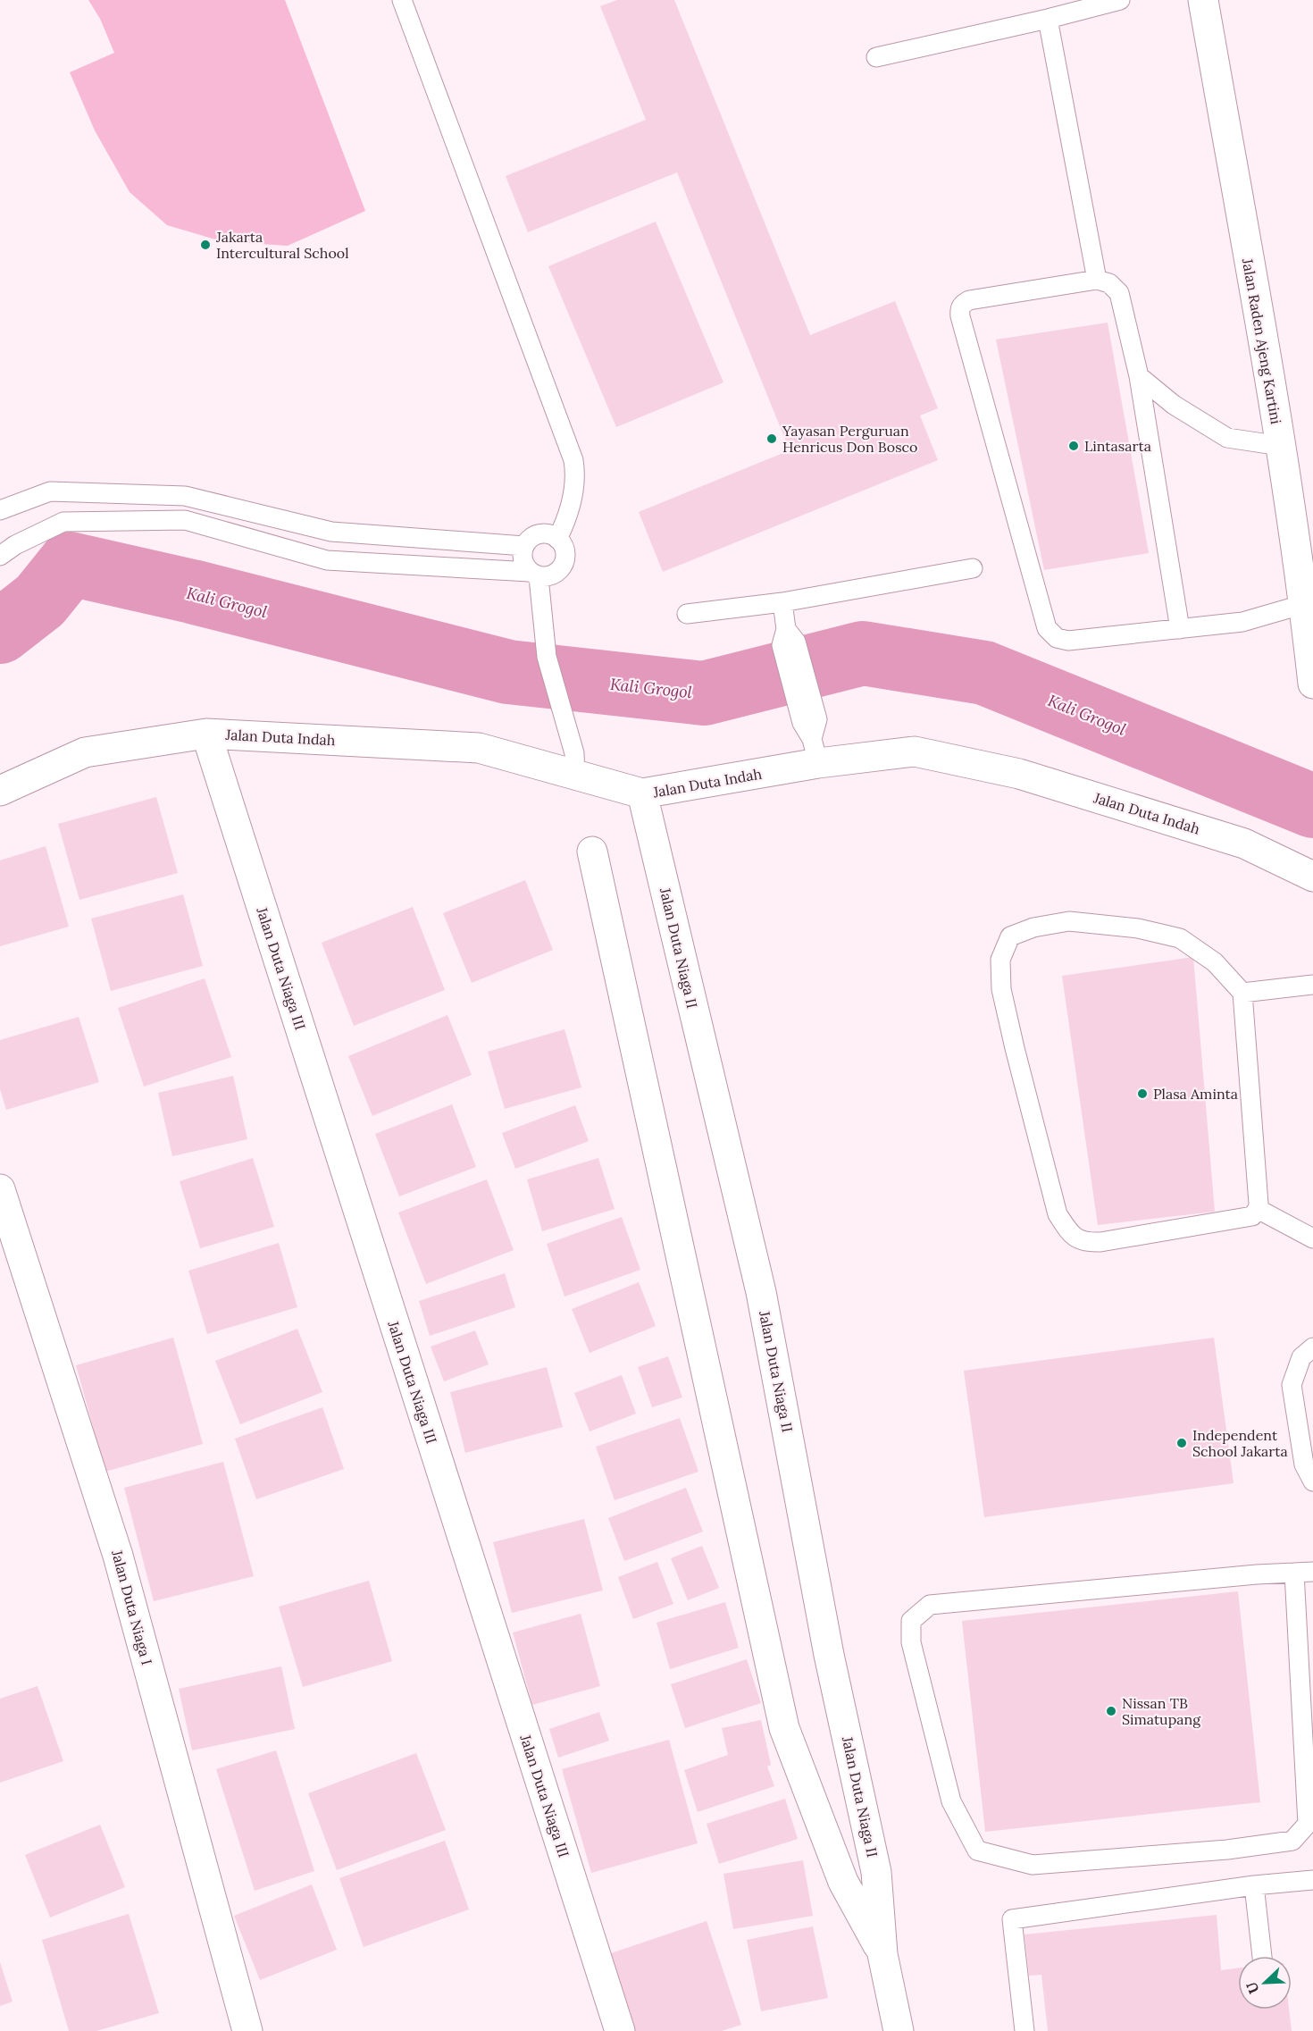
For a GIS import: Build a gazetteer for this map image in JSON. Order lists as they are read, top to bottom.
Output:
{
  "streets": {
    "main road": [
      "Jalan Raden Ajeng Kartini",
      "Jalan Duta Indah",
      "Jalan Duta Niaga II",
      "Jalan Duta Niaga III",
      "Jalan Duta Niaga I"
    ]
  },
  "crossings": [
    ["Jalan Duta Indah", "Jalan Duta Niaga II"],
    ["Jalan Duta Indah", "Jalan Duta Niaga III"]
  ],
  "water": ["Kali Grogol"],
  "places": [
    "Jakarta Intercultural School",
    "Yayasan Perguruan Henricus Don Bosco",
    "Lintasarta",
    "Plasa Aminta",
    "Independent School Jakarta",
    "Nissan TB Simatupang"
  ],
  "north": "bottom left"
}
